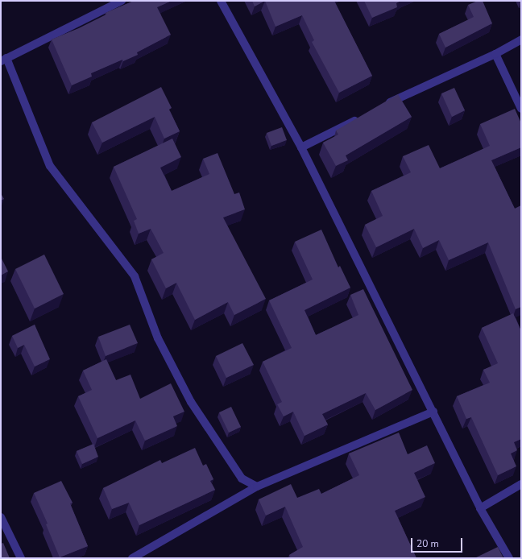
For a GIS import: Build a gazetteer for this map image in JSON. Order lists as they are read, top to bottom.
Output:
{
  "scale_bar": "20 m"
}
